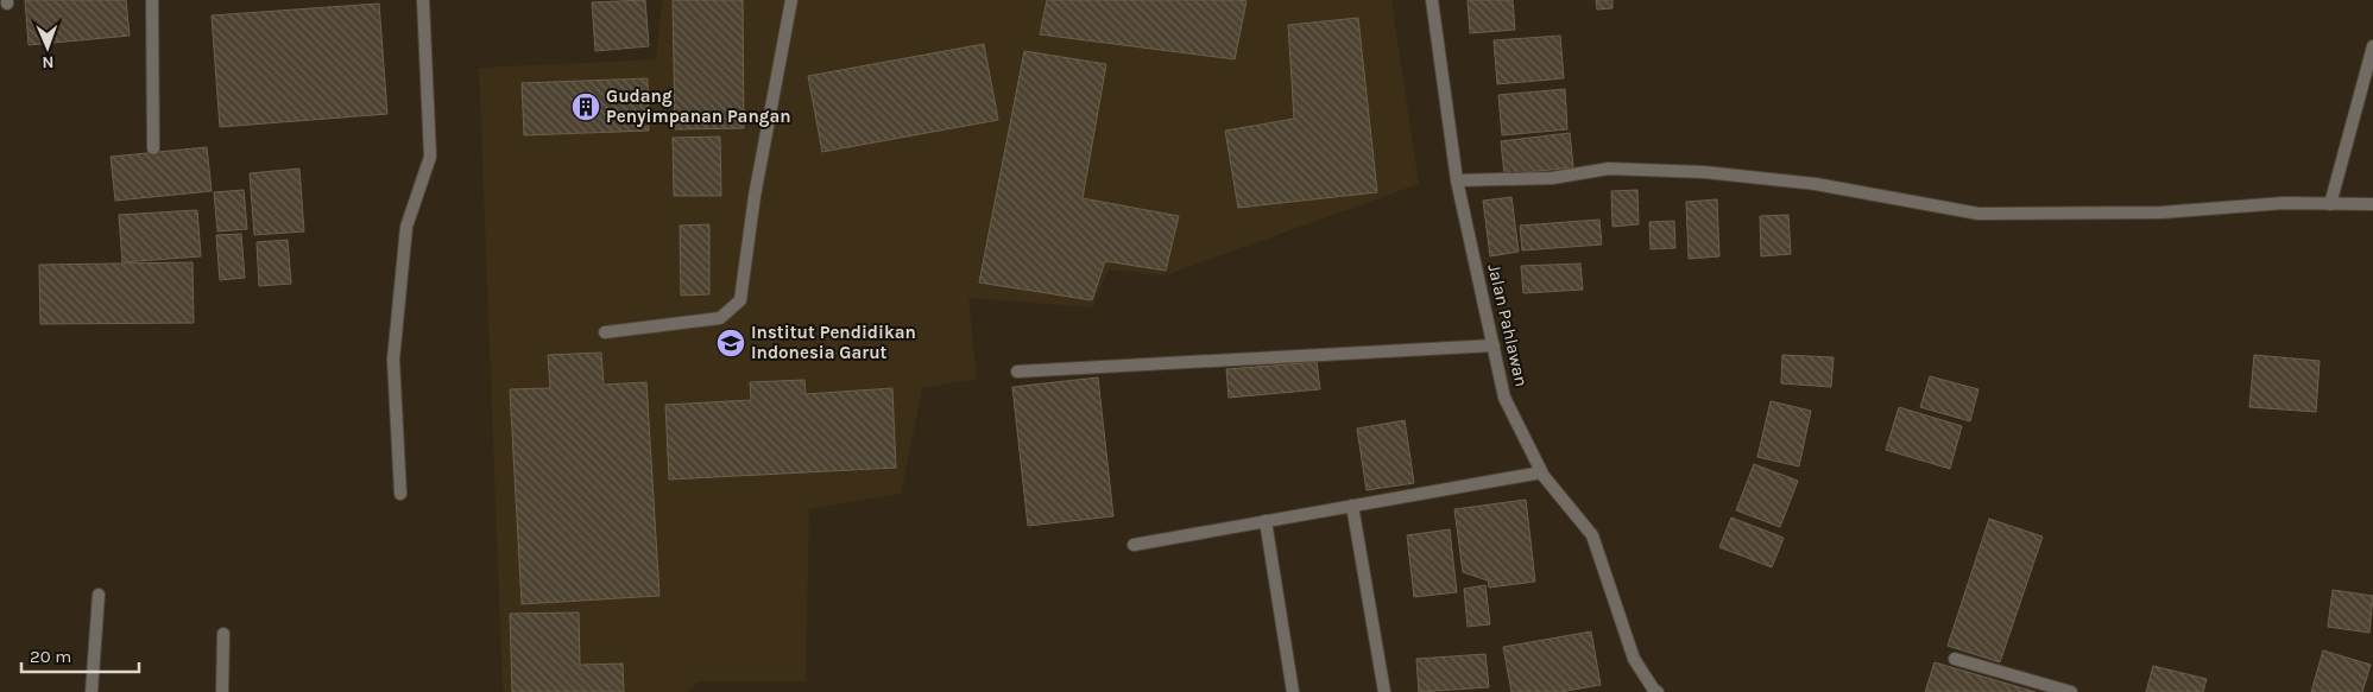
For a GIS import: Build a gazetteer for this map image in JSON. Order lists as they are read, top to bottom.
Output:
{
  "streets": {
    "street": ["Jalan Pahlawan"]
  },
  "places": {
    "building": ["Gudang Penyimpanan Pangan"],
    "school or university": ["Institut Pendidikan Indonesia Garut"]
  },
  "scale_bar": "20 m",
  "north": "bottom"
}
